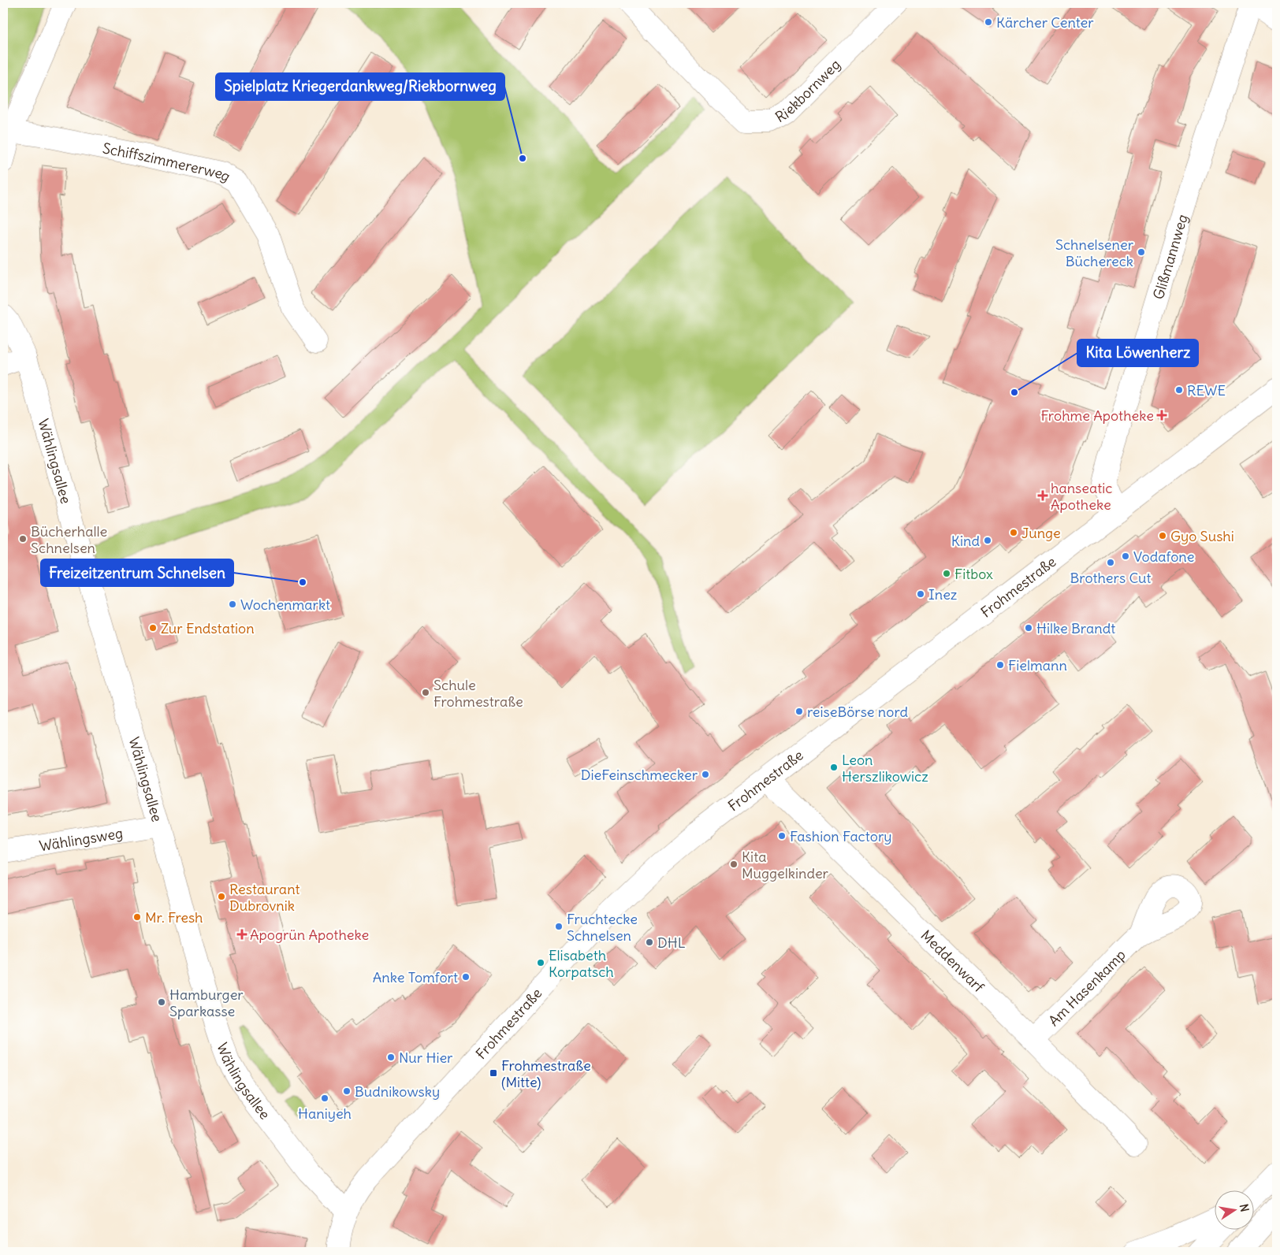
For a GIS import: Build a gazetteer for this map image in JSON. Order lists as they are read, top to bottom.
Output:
{
  "streets": {
    "main road": [
      "Riekbornweg",
      "Schiffszimmererweg",
      "Glißmannweg",
      "Wählingsallee",
      "Frohmestraße",
      "Wählingsweg",
      "Meddenwarf",
      "Am Hasenkamp"
    ]
  },
  "crossings": [
    ["Glißmannweg", "Frohmestraße"],
    ["Wählingsallee", "Frohmestraße"],
    ["Wählingsallee", "Wählingsweg"],
    ["Frohmestraße", "Meddenwarf"],
    ["Meddenwarf", "Am Hasenkamp"]
  ],
  "places": {
    "other": [
      "Kärcher Center",
      "Spielplatz Kriegerdankweg/Riekbornweg",
      "Schnelsener Büchereck",
      "REWE",
      "Kita Löwenherz",
      "Junge",
      "Gyo Sushi",
      "Bücherhalle Schnelsen",
      "Kind",
      "Vodafone",
      "Brothers Cut",
      "Fitbox",
      "Freizeitzentrum Schnelsen",
      "Inez",
      "Wochenmarkt",
      "Zur Endstation",
      "Hilke Brandt",
      "Fielmann",
      "Schule Frohmestraße",
      "reiseBörse nord",
      "Leon Herszlikowicz",
      "DieFeinschmecker",
      "Fashion Factory",
      "Kita Muggelkinder",
      "Restaurant Dubrovnik",
      "Mr. Fresh",
      "Fruchtecke Schnelsen",
      "DHL",
      "Elisabeth Korpatsch",
      "Anke Tomfort",
      "Hamburger Sparkasse",
      "Nur Hier",
      "Budnikowsky",
      "Haniyeh"
    ],
    "health": ["Frohme Apotheke", "hanseatic Apotheke", "Apogrün Apotheke"],
    "transit": ["Frohmestraße (Mitte)"]
  },
  "north": "right"
}
